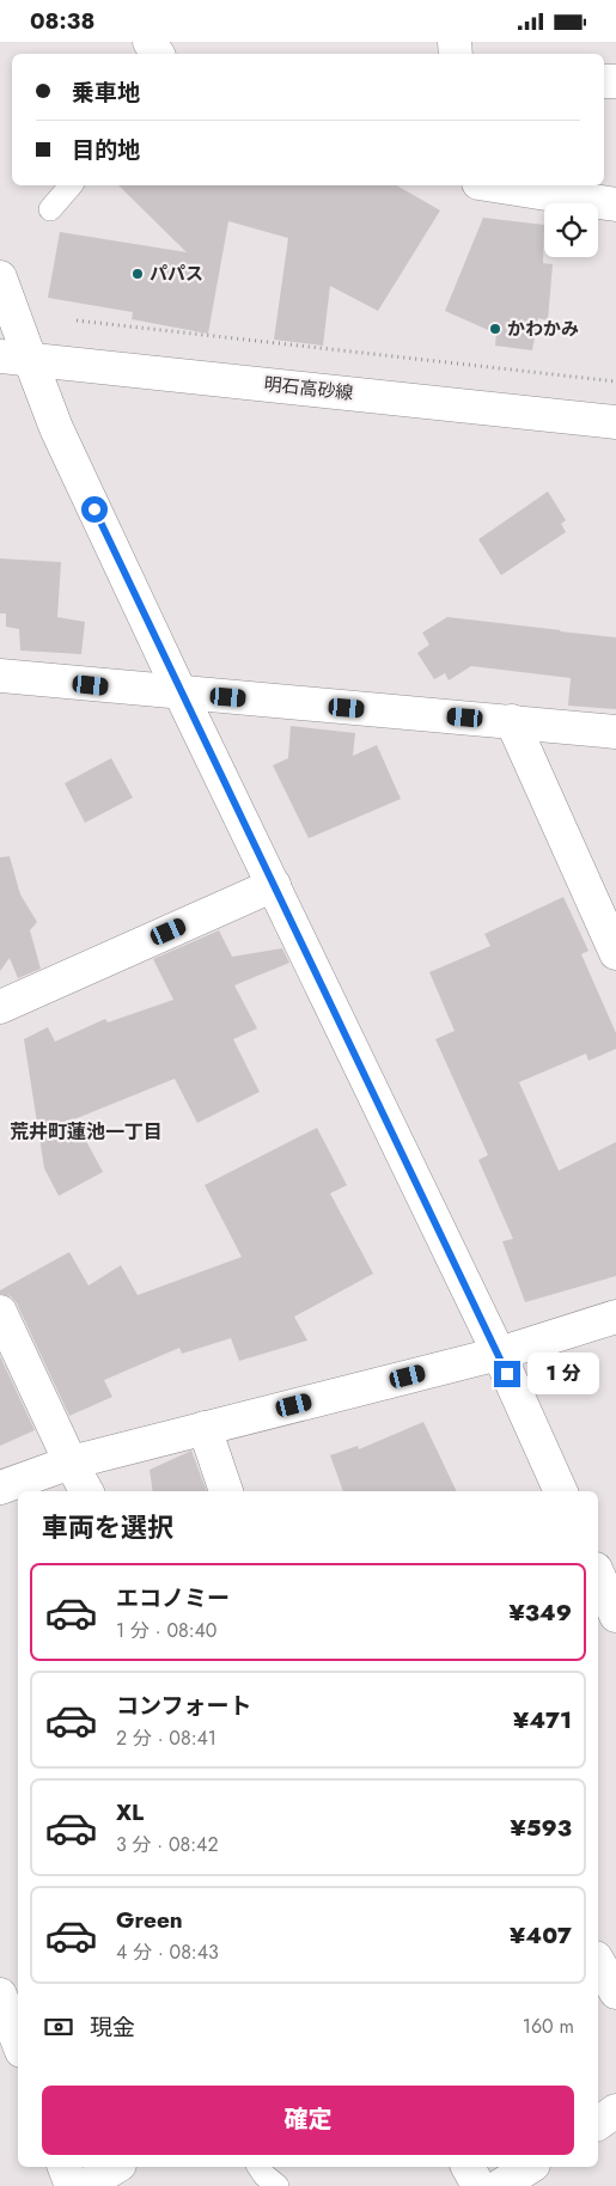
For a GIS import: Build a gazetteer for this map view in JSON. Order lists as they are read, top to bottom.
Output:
{
  "streets": {
    "street": ["明石高砂線"]
  },
  "districts": ["荒井町蓮池一丁目"],
  "places": ["パパス", "かわかみ"],
  "page": {
    "status": "08:38",
    "banner": ["乗車地", "目的地"],
    "bubble": "1 分",
    "heading": "車両を選択",
    "list": [
      {
        "name": "エコノミー",
        "note": "1 分 · 08:40",
        "value": "¥349"
      },
      {
        "name": "コンフォート",
        "note": "2 分 · 08:41",
        "value": "¥471"
      },
      {
        "name": "XL",
        "note": "3 分 · 08:42",
        "value": "¥593"
      },
      {
        "name": "Green",
        "note": "4 分 · 08:43",
        "value": "¥407"
      }
    ],
    "pay": ["現金", "160 m"],
    "buttons": "確定"
  }
}
